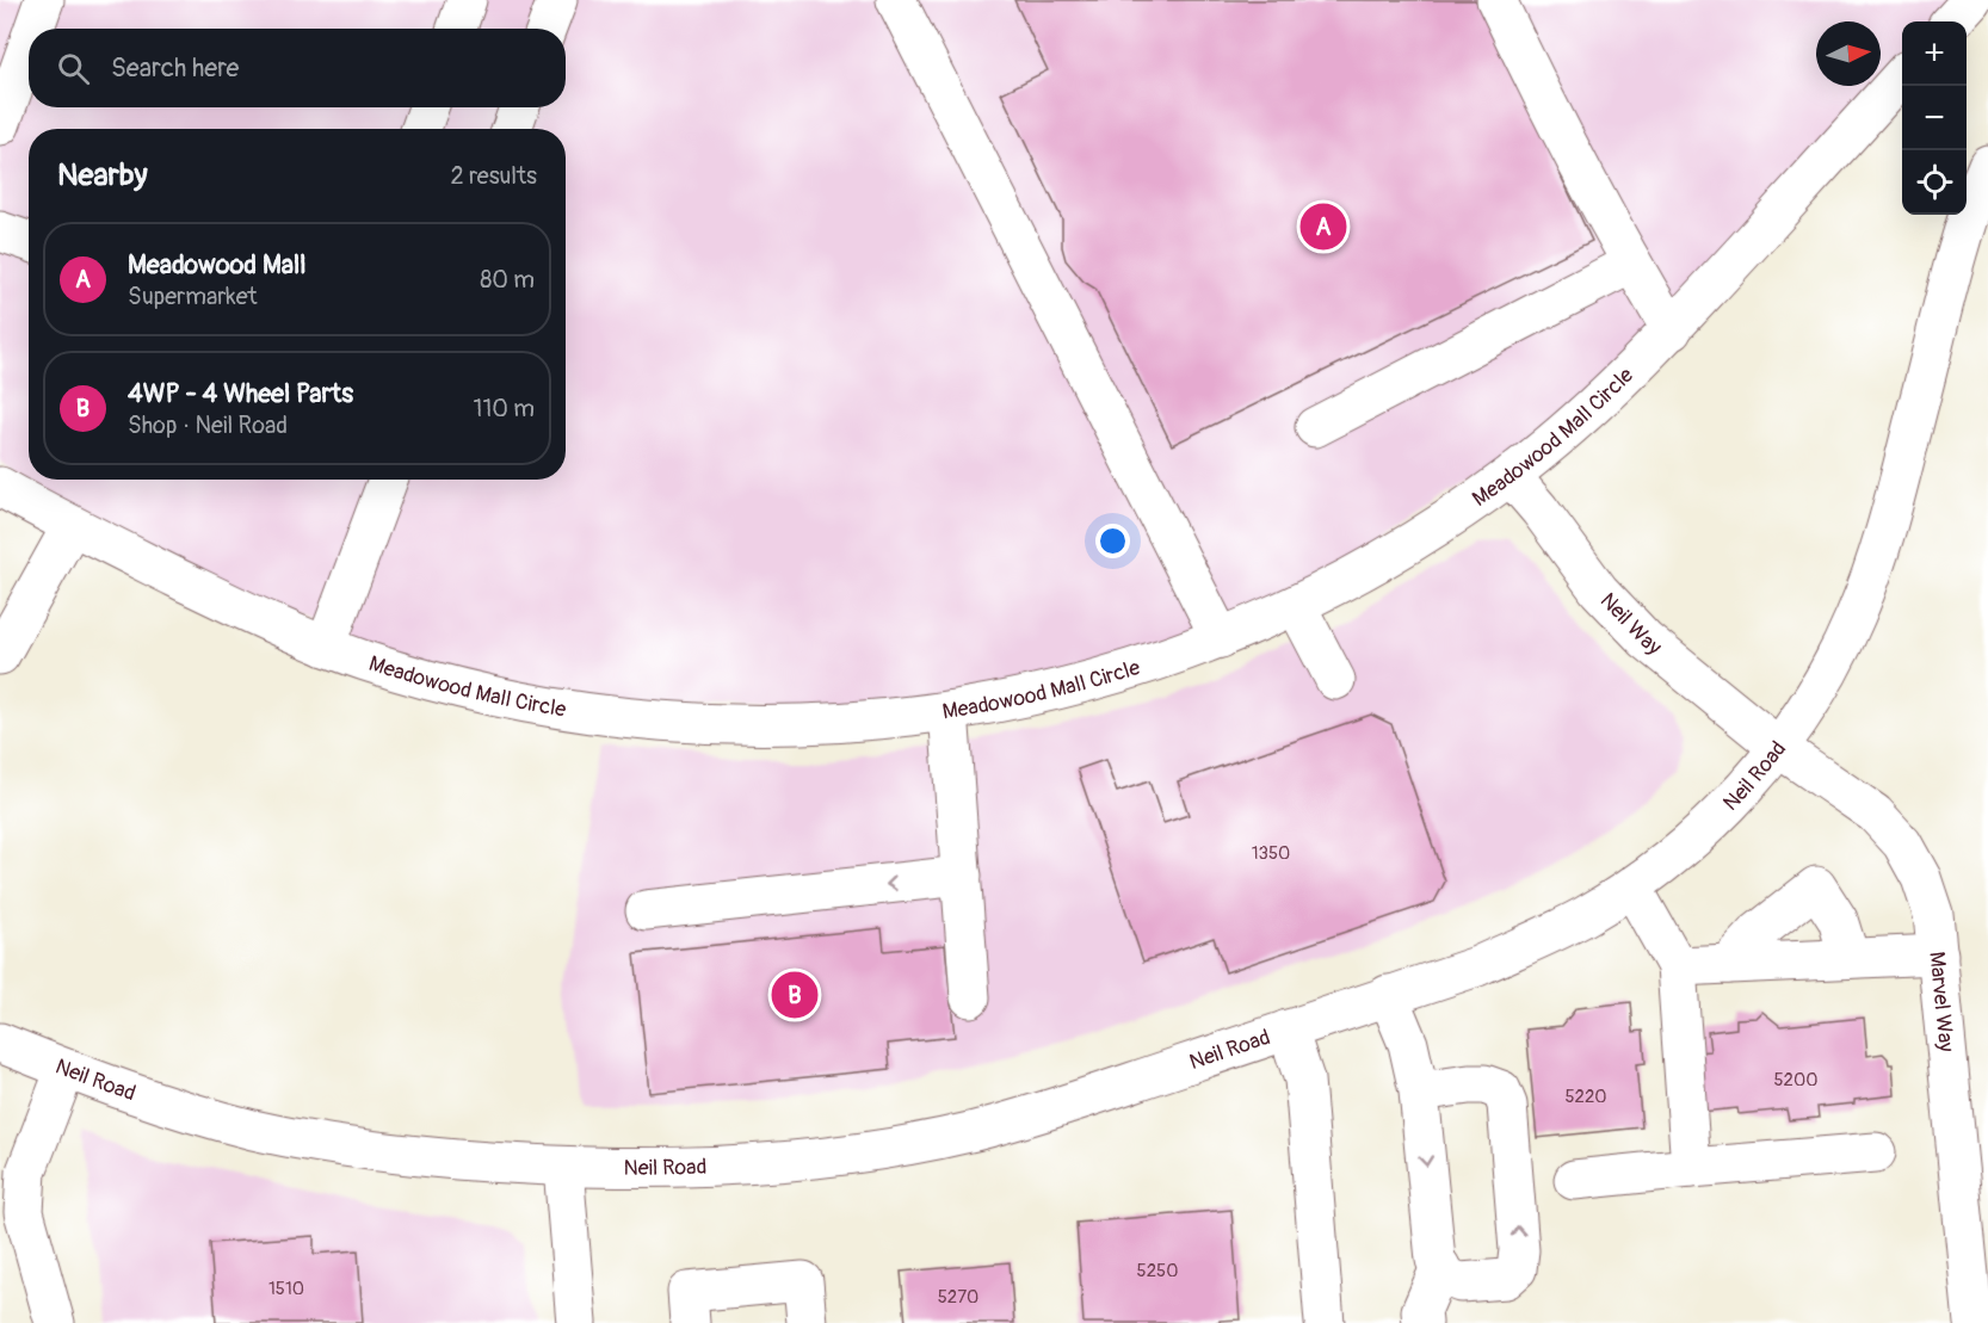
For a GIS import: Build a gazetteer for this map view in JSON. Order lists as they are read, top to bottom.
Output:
{
  "streets": {
    "street": [
      "Meadowood Mall Circle",
      "Neil Way",
      "Neil Road",
      "Marvel Way"
    ]
  },
  "crossings": [
    ["Meadowood Mall Circle", "Neil Way"],
    ["Neil Way", "Neil Road"],
    ["Neil Way", "Marvel Way"],
    ["Neil Road", "Marvel Way"]
  ],
  "house_numbers": [
    "1350",
    "5200",
    "5220",
    "5250",
    "1510",
    "5270"
  ],
  "north": "right",
  "page": {
    "map_buttons": ["+", "−"],
    "search": "Search here",
    "heading": ["Nearby", "2 results"],
    "pins": ["A", "B"],
    "list": [
      {
        "mark": "A",
        "name": "Meadowood Mall",
        "note": "Supermarket",
        "value": "80 m"
      },
      {
        "mark": "B",
        "name": "4WP - 4 Wheel Parts",
        "note": "Shop · Neil Road",
        "value": "110 m"
      }
    ]
  }
}
